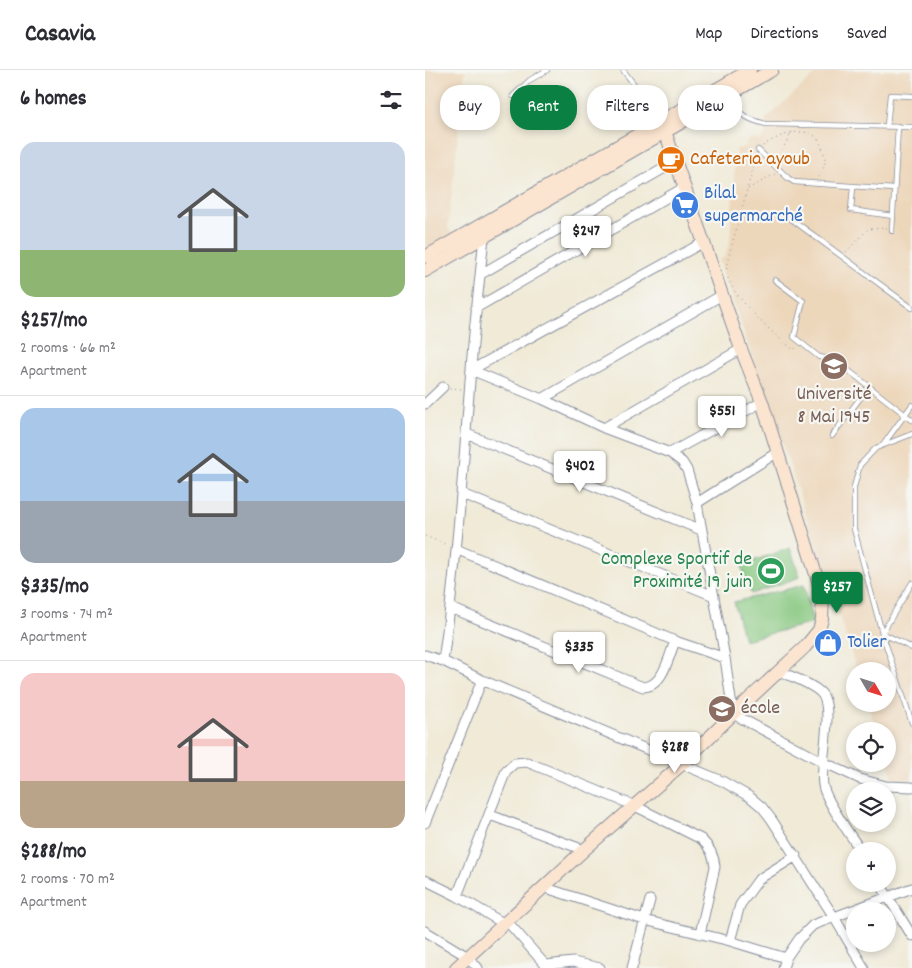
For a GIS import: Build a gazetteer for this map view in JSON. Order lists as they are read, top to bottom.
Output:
{
  "places": {
    "cafe": ["Cafeteria ayoub"],
    "supermarket": ["Bilal supermarché"],
    "school or university": ["Université 8 Mai 1945", "école"],
    "sports": ["Complexe Sportif de Proximité 19 juin"],
    "shop": ["Tolier"]
  },
  "north": "bottom right",
  "page": {
    "header": "Casavia",
    "nav": ["Map", "Directions", "Saved"],
    "heading": "6 homes",
    "chip": [
      "Buy",
      "Rent",
      "Filters",
      "New"
    ],
    "list": [
      {
        "name": "$257/mo",
        "note": "2 rooms · 66 m² · Apartment"
      },
      {
        "name": "$335/mo",
        "note": "3 rooms · 74 m² · Apartment"
      },
      {
        "name": "$288/mo",
        "note": "2 rooms · 70 m² · Apartment"
      }
    ],
    "price": [
      "$247",
      "$551",
      "$402",
      "$257",
      "$335",
      "$288"
    ],
    "map_buttons": ["+", "−"]
  }
}
